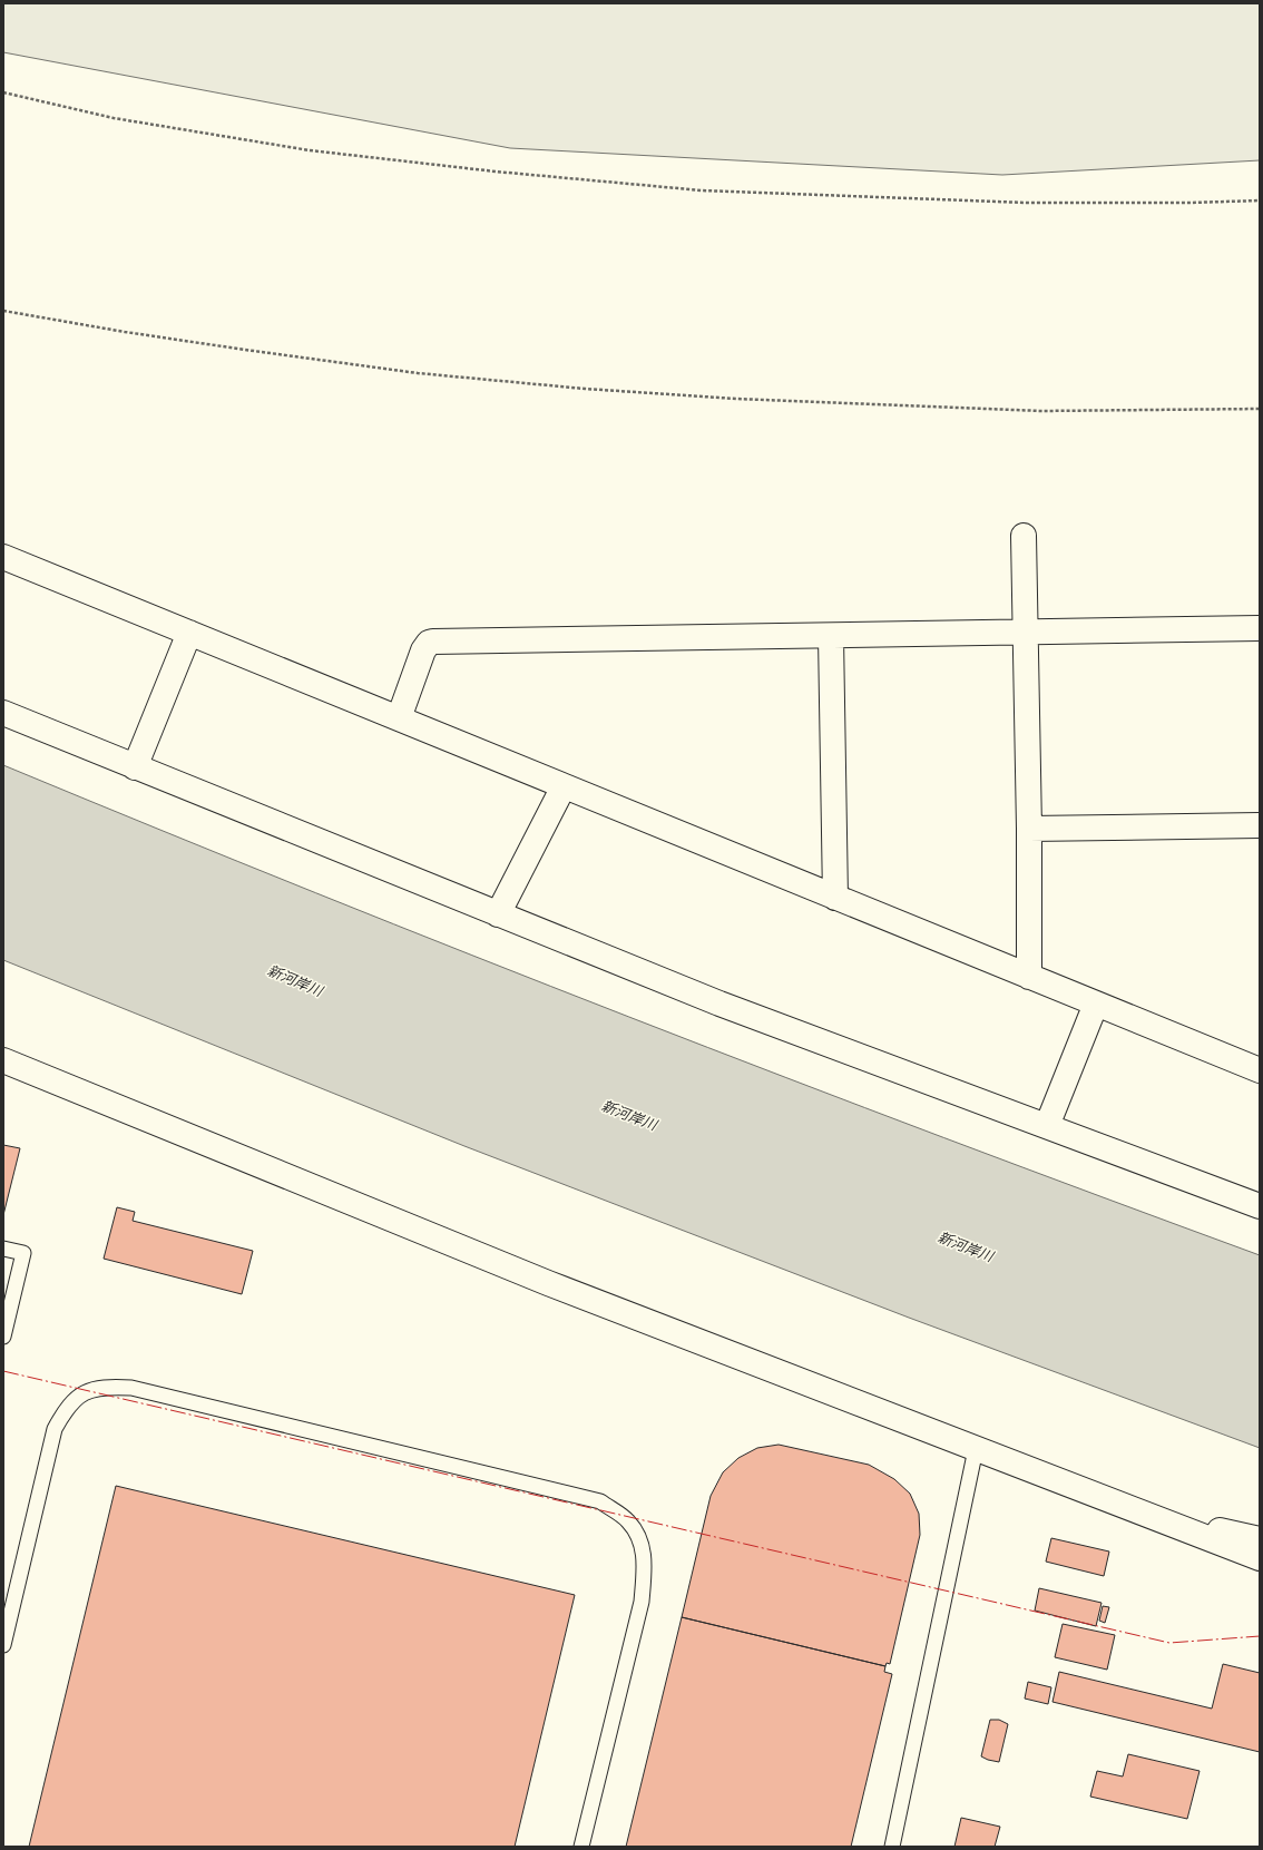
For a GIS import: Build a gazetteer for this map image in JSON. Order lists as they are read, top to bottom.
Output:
{
  "water": ["新河岸川"]
}
